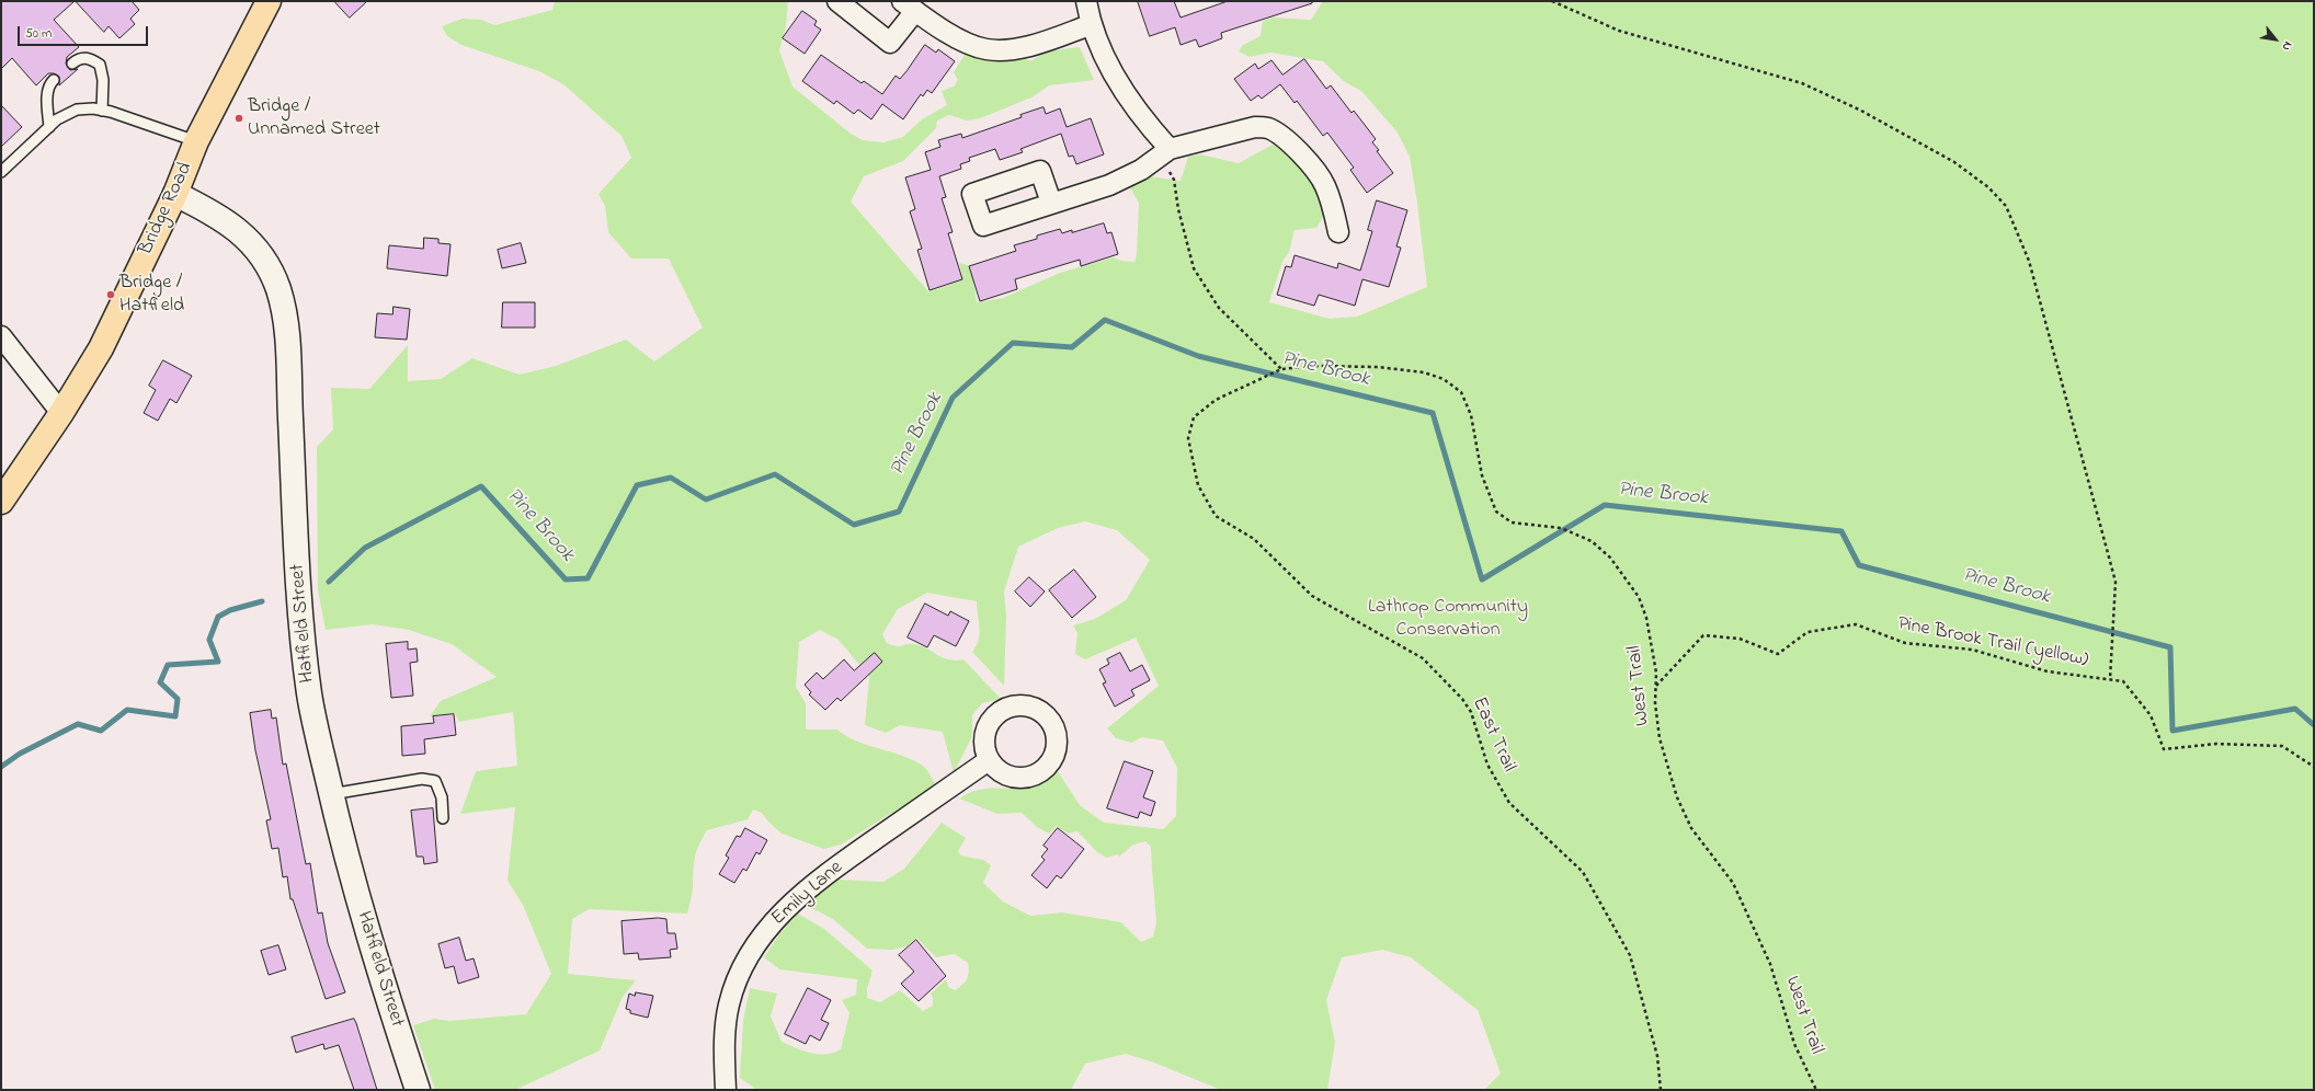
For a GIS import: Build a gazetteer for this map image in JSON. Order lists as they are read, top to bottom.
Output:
{
  "streets": {
    "main road": ["Bridge Road"],
    "street": ["Hatfield Street", "Emily Lane"],
    "path": ["Pine Brook Trail (yellow)", "West Trail", "East Trail"]
  },
  "crossings": [
    ["Bridge Road", "Hatfield Street"],
    ["Pine Brook Trail (yellow)", "West Trail"],
    ["West Trail", "East Trail"]
  ],
  "water": ["Pine Brook"],
  "parks": ["Lathrop Community Conservation"],
  "places": ["Bridge / Unnamed Street", "Bridge / Hatfield"],
  "scale_bar": "50 m",
  "north": "bottom right"
}
